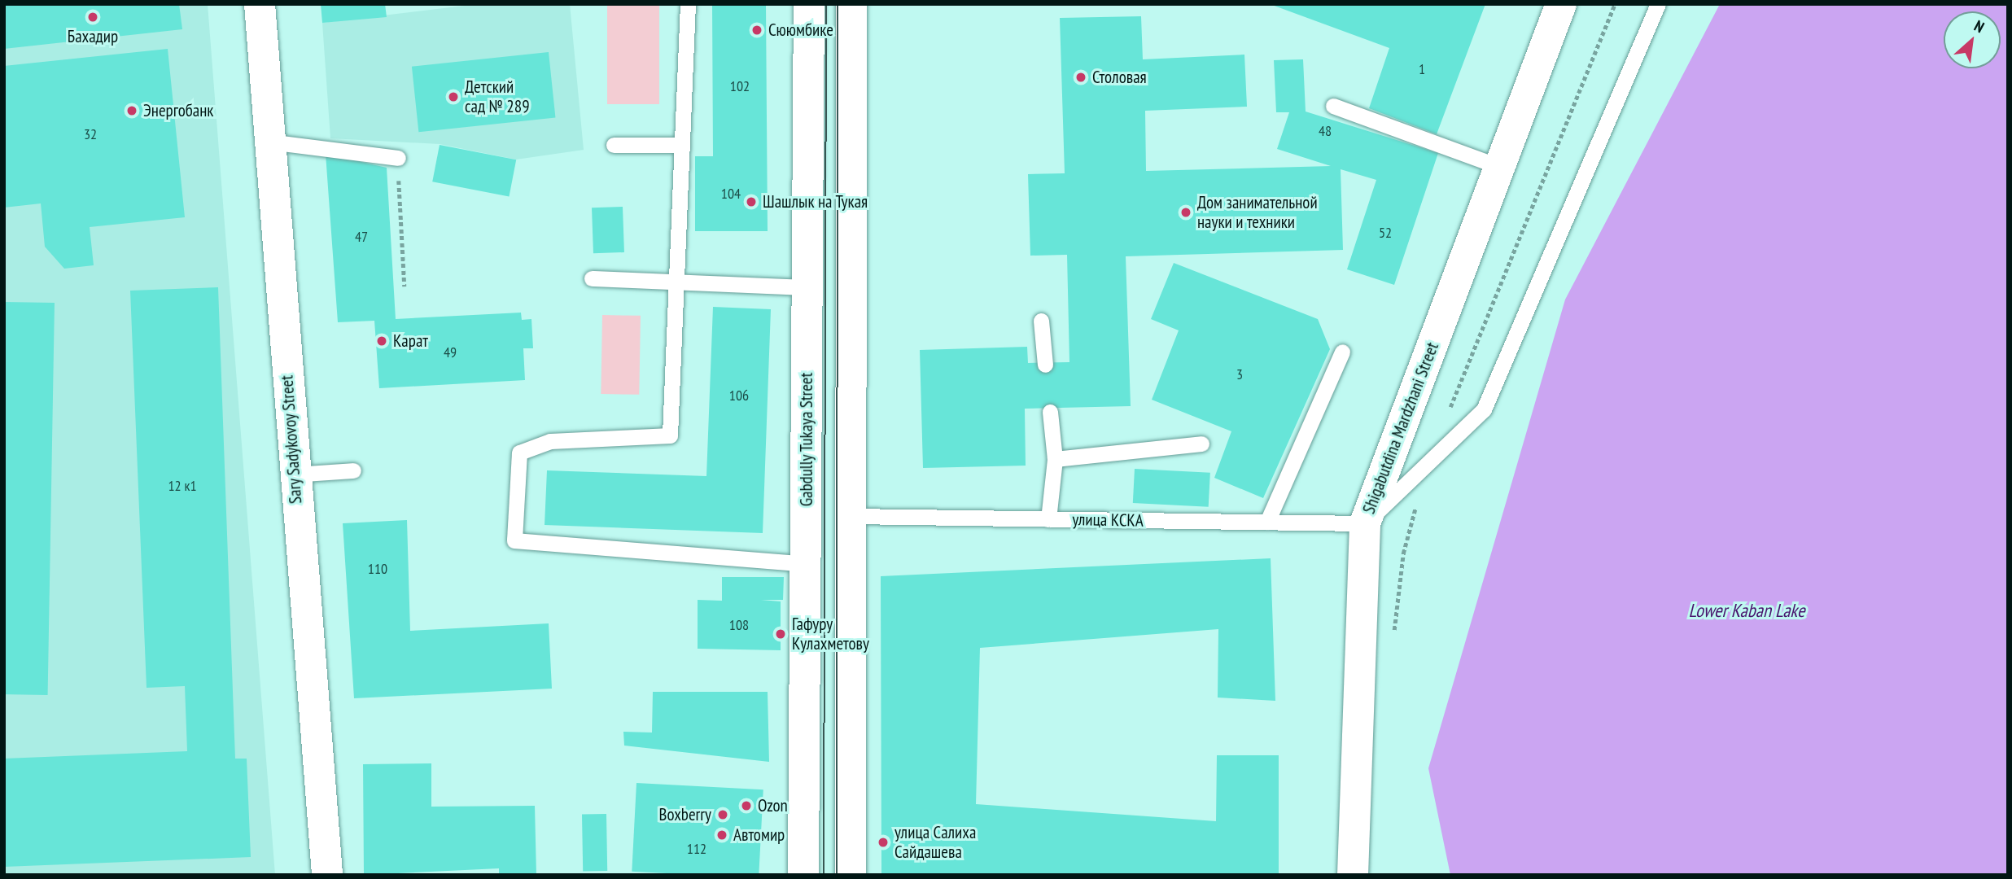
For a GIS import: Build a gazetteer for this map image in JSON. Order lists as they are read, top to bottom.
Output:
{
  "streets": {
    "street": ["Shigabutdina Mardzhani Street", "Sary Sadykovoy Street", "Gabdully Tukaya Street"],
    "lane": ["улица КСКА"]
  },
  "crossings": [
    ["Shigabutdina Mardzhani Street", "улица КСКА"]
  ],
  "water": ["Lower Kaban Lake"],
  "places": [
    "Бахадир",
    "Сююмбике",
    "Столовая",
    "Детский сад № 289",
    "Энергобанк",
    "Шашлык на Тукая",
    "Дом занимательной науки и техники",
    "Карат",
    "Гафуру Кулахметову",
    "Ozon",
    "Boxberry",
    "Автомир",
    "улица Салиха Сайдашева"
  ],
  "house_numbers": [
    "1",
    "102",
    "48",
    "32",
    "104",
    "52",
    "47",
    "49",
    "3",
    "106",
    "12 к1",
    "110",
    "108",
    "112"
  ],
  "north": "top right"
}
